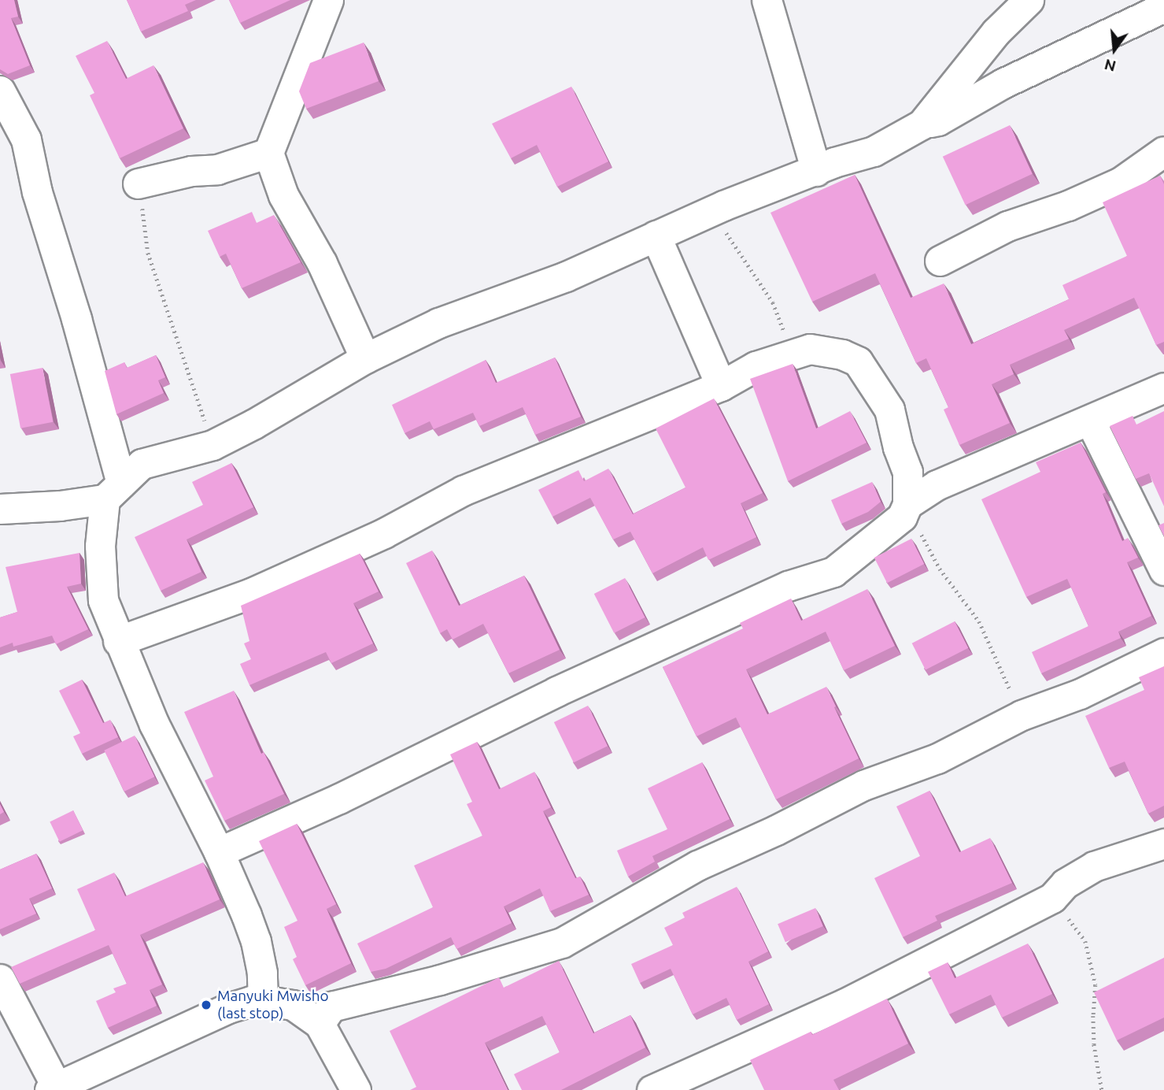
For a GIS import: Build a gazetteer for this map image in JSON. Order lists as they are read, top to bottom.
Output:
{
  "places": ["Manyuki Mwisho (last stop)"],
  "north": "bottom"
}
